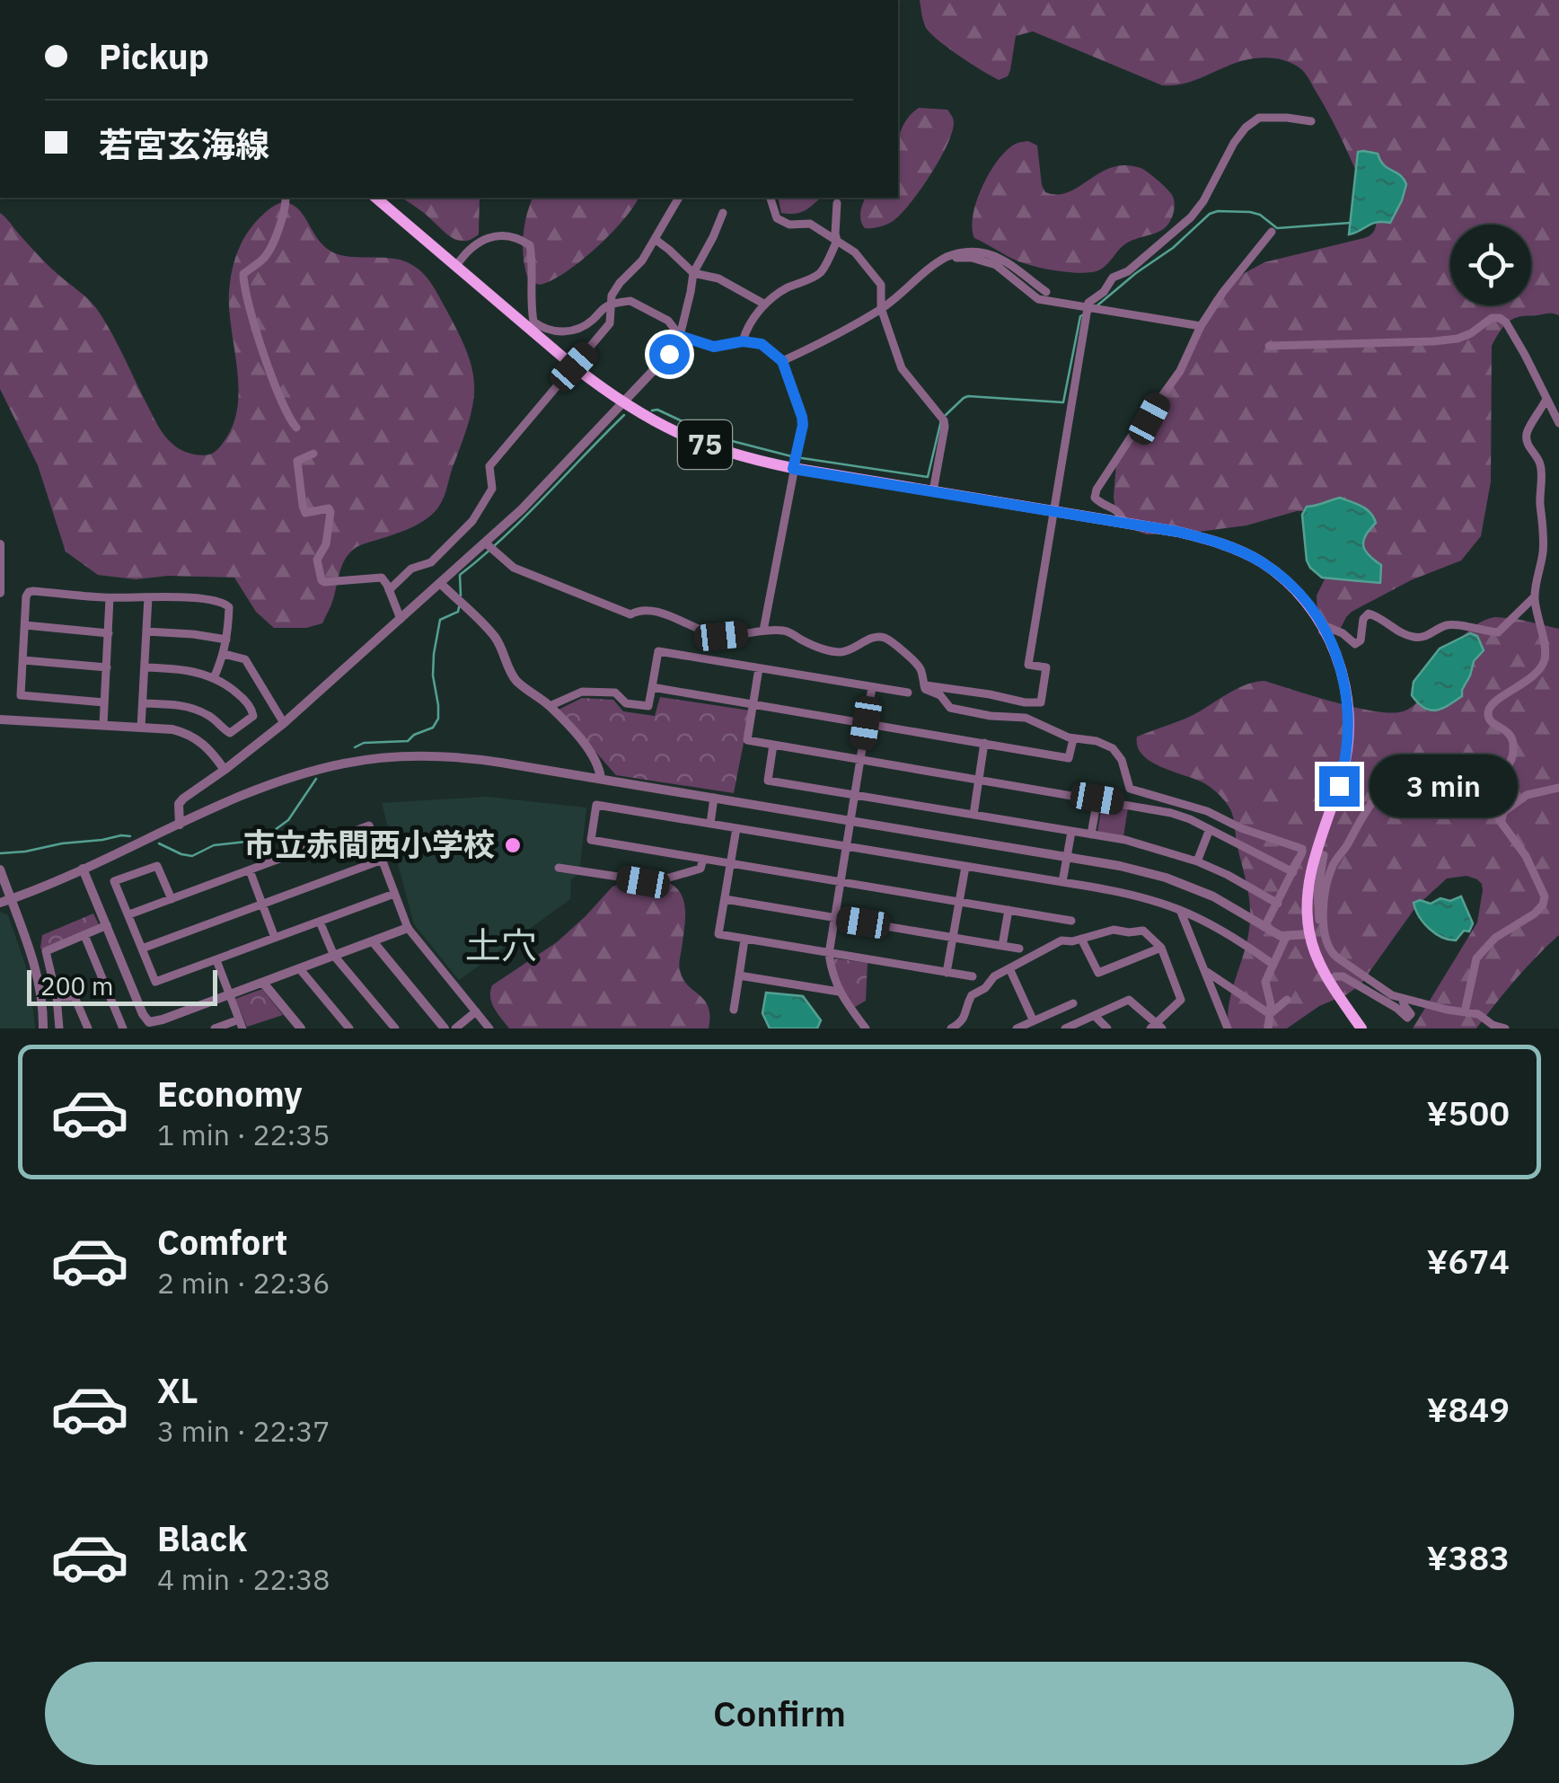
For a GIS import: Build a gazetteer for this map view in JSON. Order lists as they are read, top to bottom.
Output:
{
  "streets": {
    "main road": ["75"]
  },
  "districts": ["土穴"],
  "places": ["市立赤間西小学校"],
  "scale_bar": "200 m",
  "page": {
    "banner": ["Pickup", "若宮玄海線"],
    "bubble": "3 min",
    "scale": "200 m",
    "list": [
      {
        "name": "Economy",
        "note": "1 min · 22:35",
        "value": "¥500"
      },
      {
        "name": "Comfort",
        "note": "2 min · 22:36",
        "value": "¥674"
      },
      {
        "name": "XL",
        "note": "3 min · 22:37",
        "value": "¥849"
      },
      {
        "name": "Black",
        "note": "4 min · 22:38",
        "value": "¥383"
      }
    ],
    "buttons": "Confirm"
  }
}
